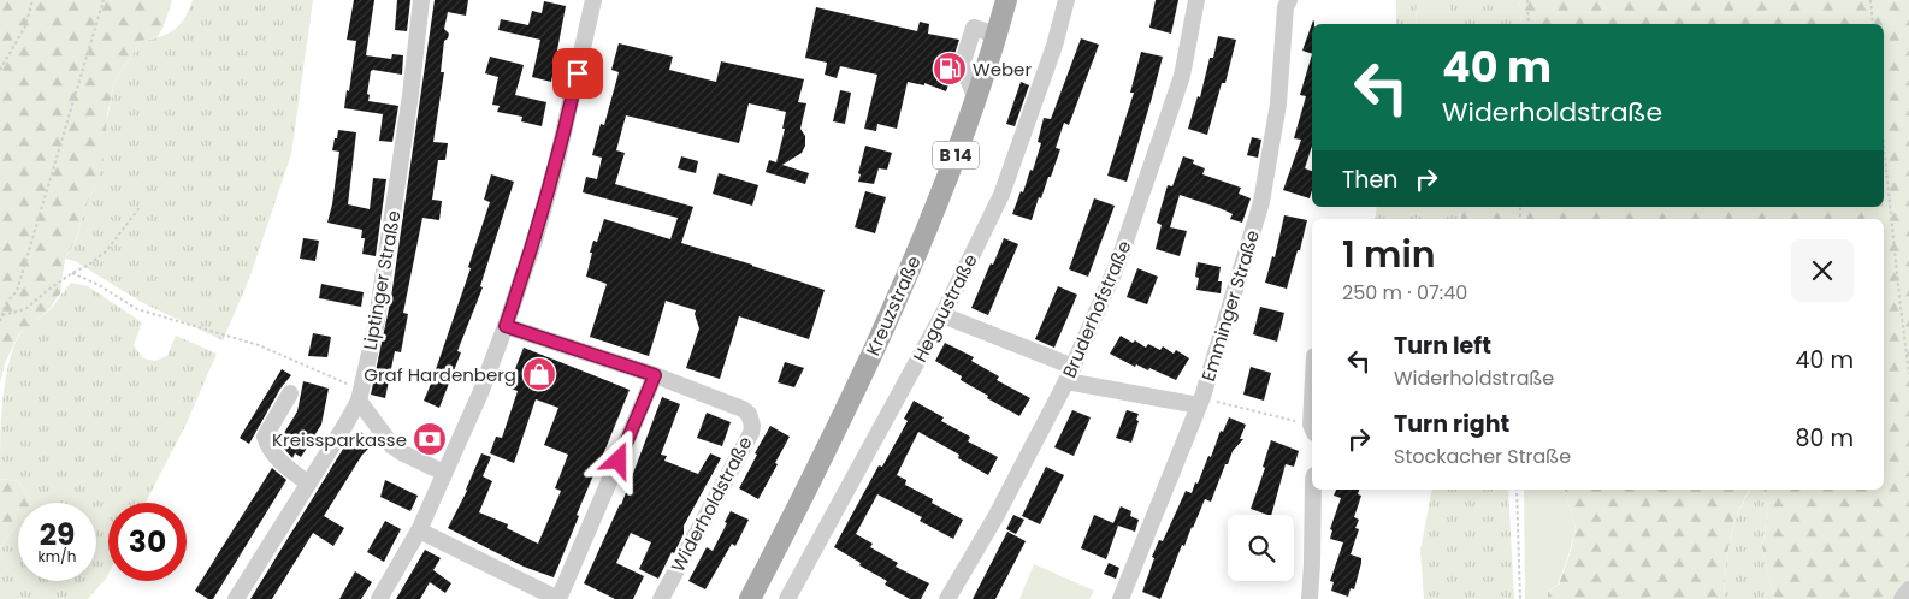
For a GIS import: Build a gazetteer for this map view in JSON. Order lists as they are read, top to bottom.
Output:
{
  "streets": {
    "main road": ["B 14", "Kreuzstraße"],
    "street": [
      "Liptinger Straße",
      "Emminger Straße",
      "Hegaustraße",
      "Bruderhofstraße",
      "Widerholdstraße"
    ]
  },
  "places": {
    "fuel station": ["Weber"],
    "shop": ["Graf Hardenberg"],
    "bank": ["Kreissparkasse"]
  },
  "page": {
    "turn": ["40 m", "Widerholdstraße"],
    "then": "Then",
    "heading": ["1 min", "250 m · 07:40"],
    "list": [
      {
        "name": "Turn left",
        "note": "Widerholdstraße",
        "value": "40 m"
      },
      {
        "name": "Turn right",
        "note": "Stockacher Straße",
        "value": "80 m"
      }
    ],
    "speed": "29 km/h",
    "limit": "30"
  }
}
